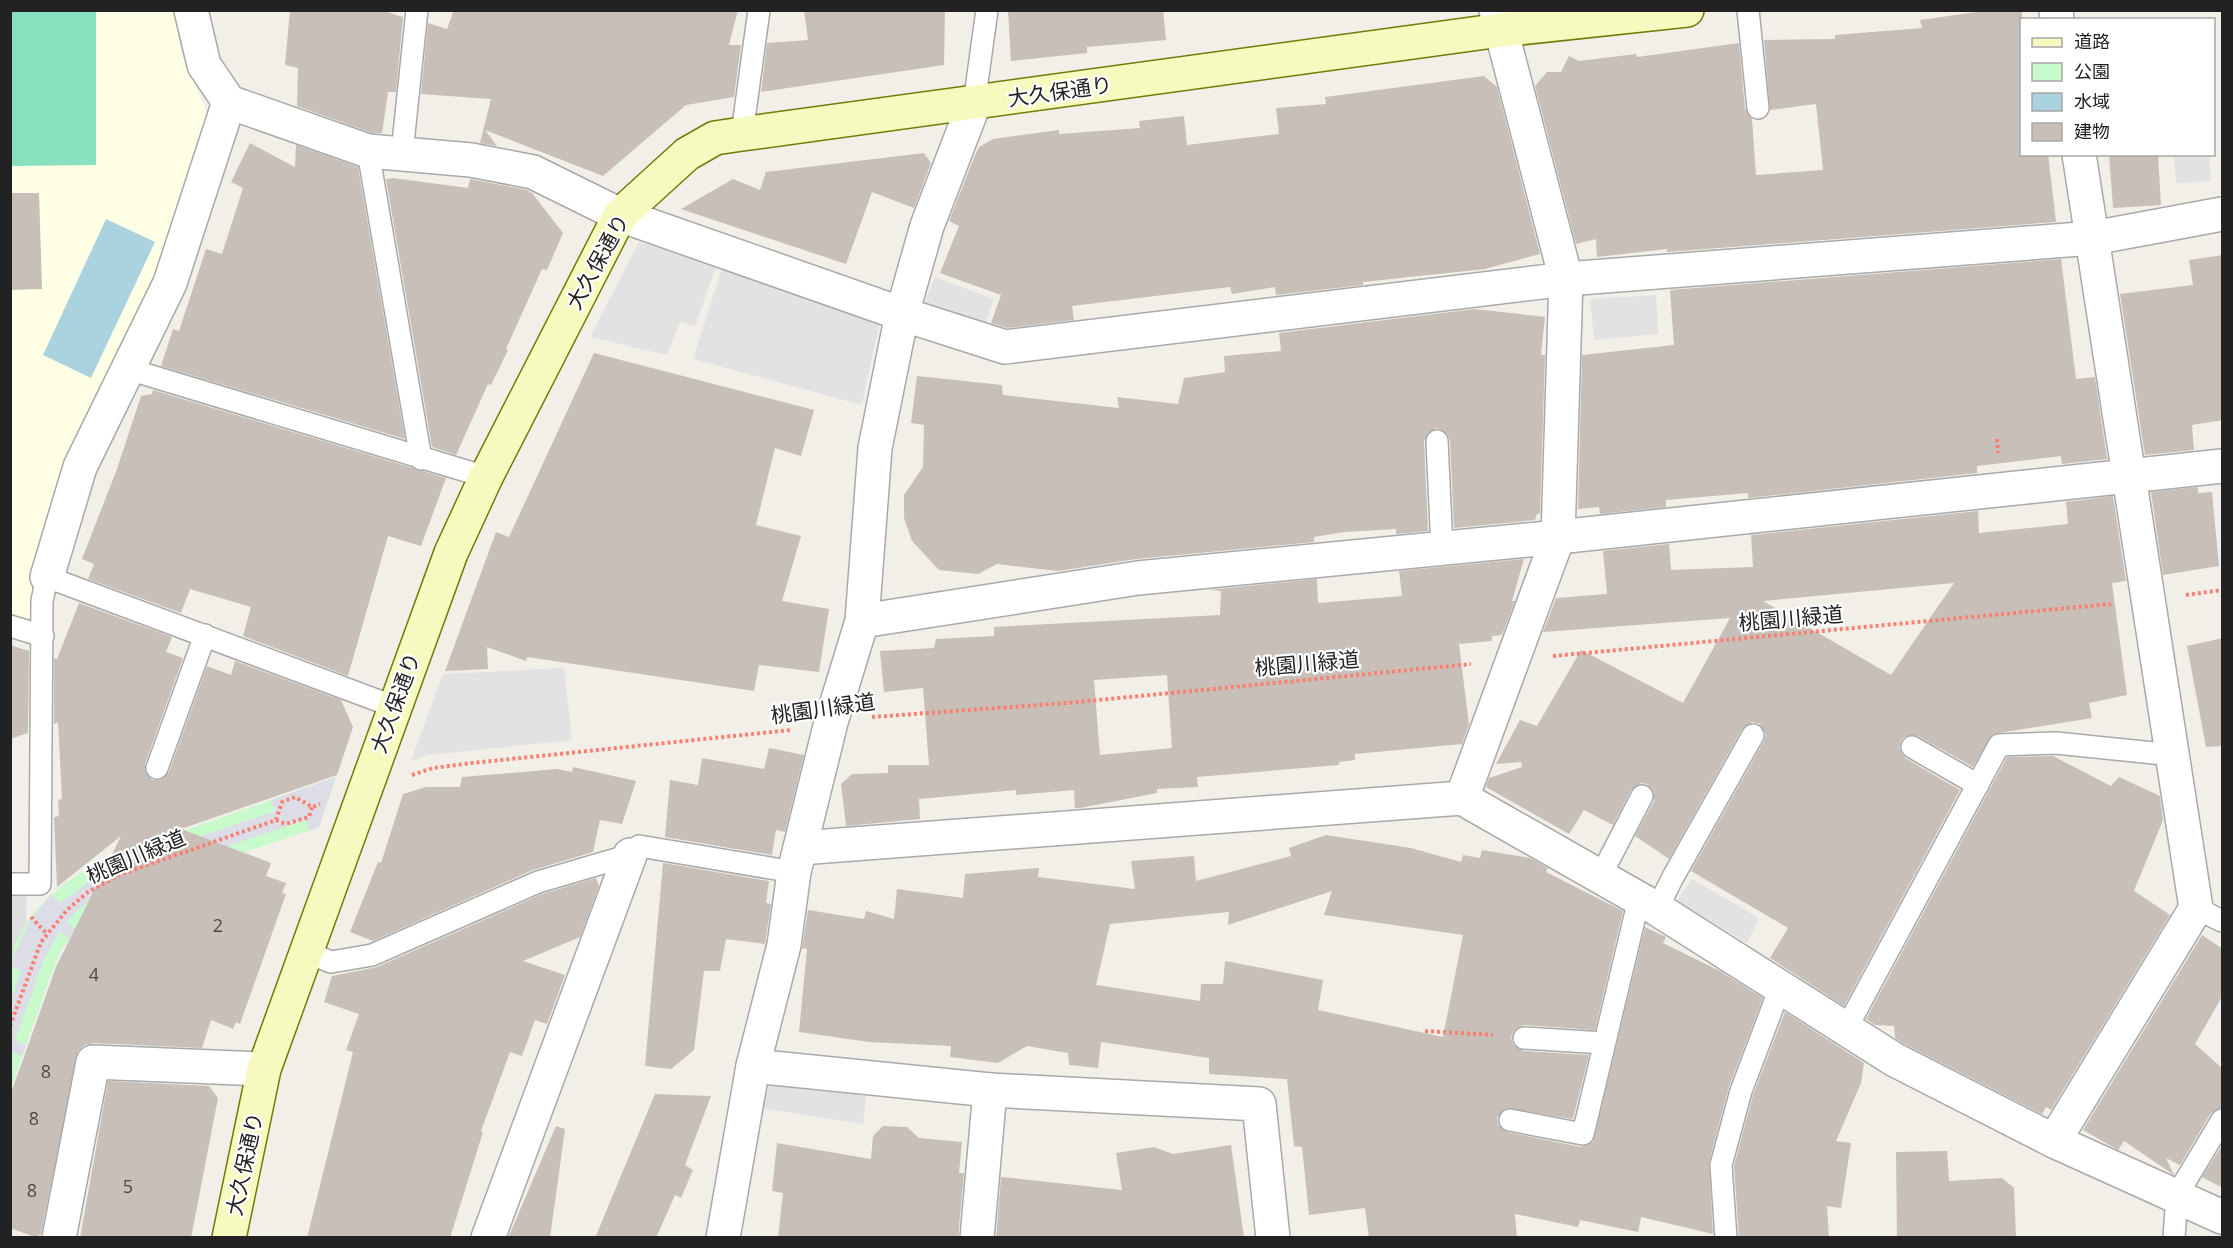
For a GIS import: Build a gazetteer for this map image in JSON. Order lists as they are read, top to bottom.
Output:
{
  "streets": {
    "main road": ["大久保通り"],
    "path": ["桃園川緑道"]
  },
  "house_numbers": [
    "2",
    "4",
    "8",
    "8",
    "5",
    "8"
  ],
  "legend": [
    "道路",
    "公園",
    "水域",
    "建物"
  ]
}
